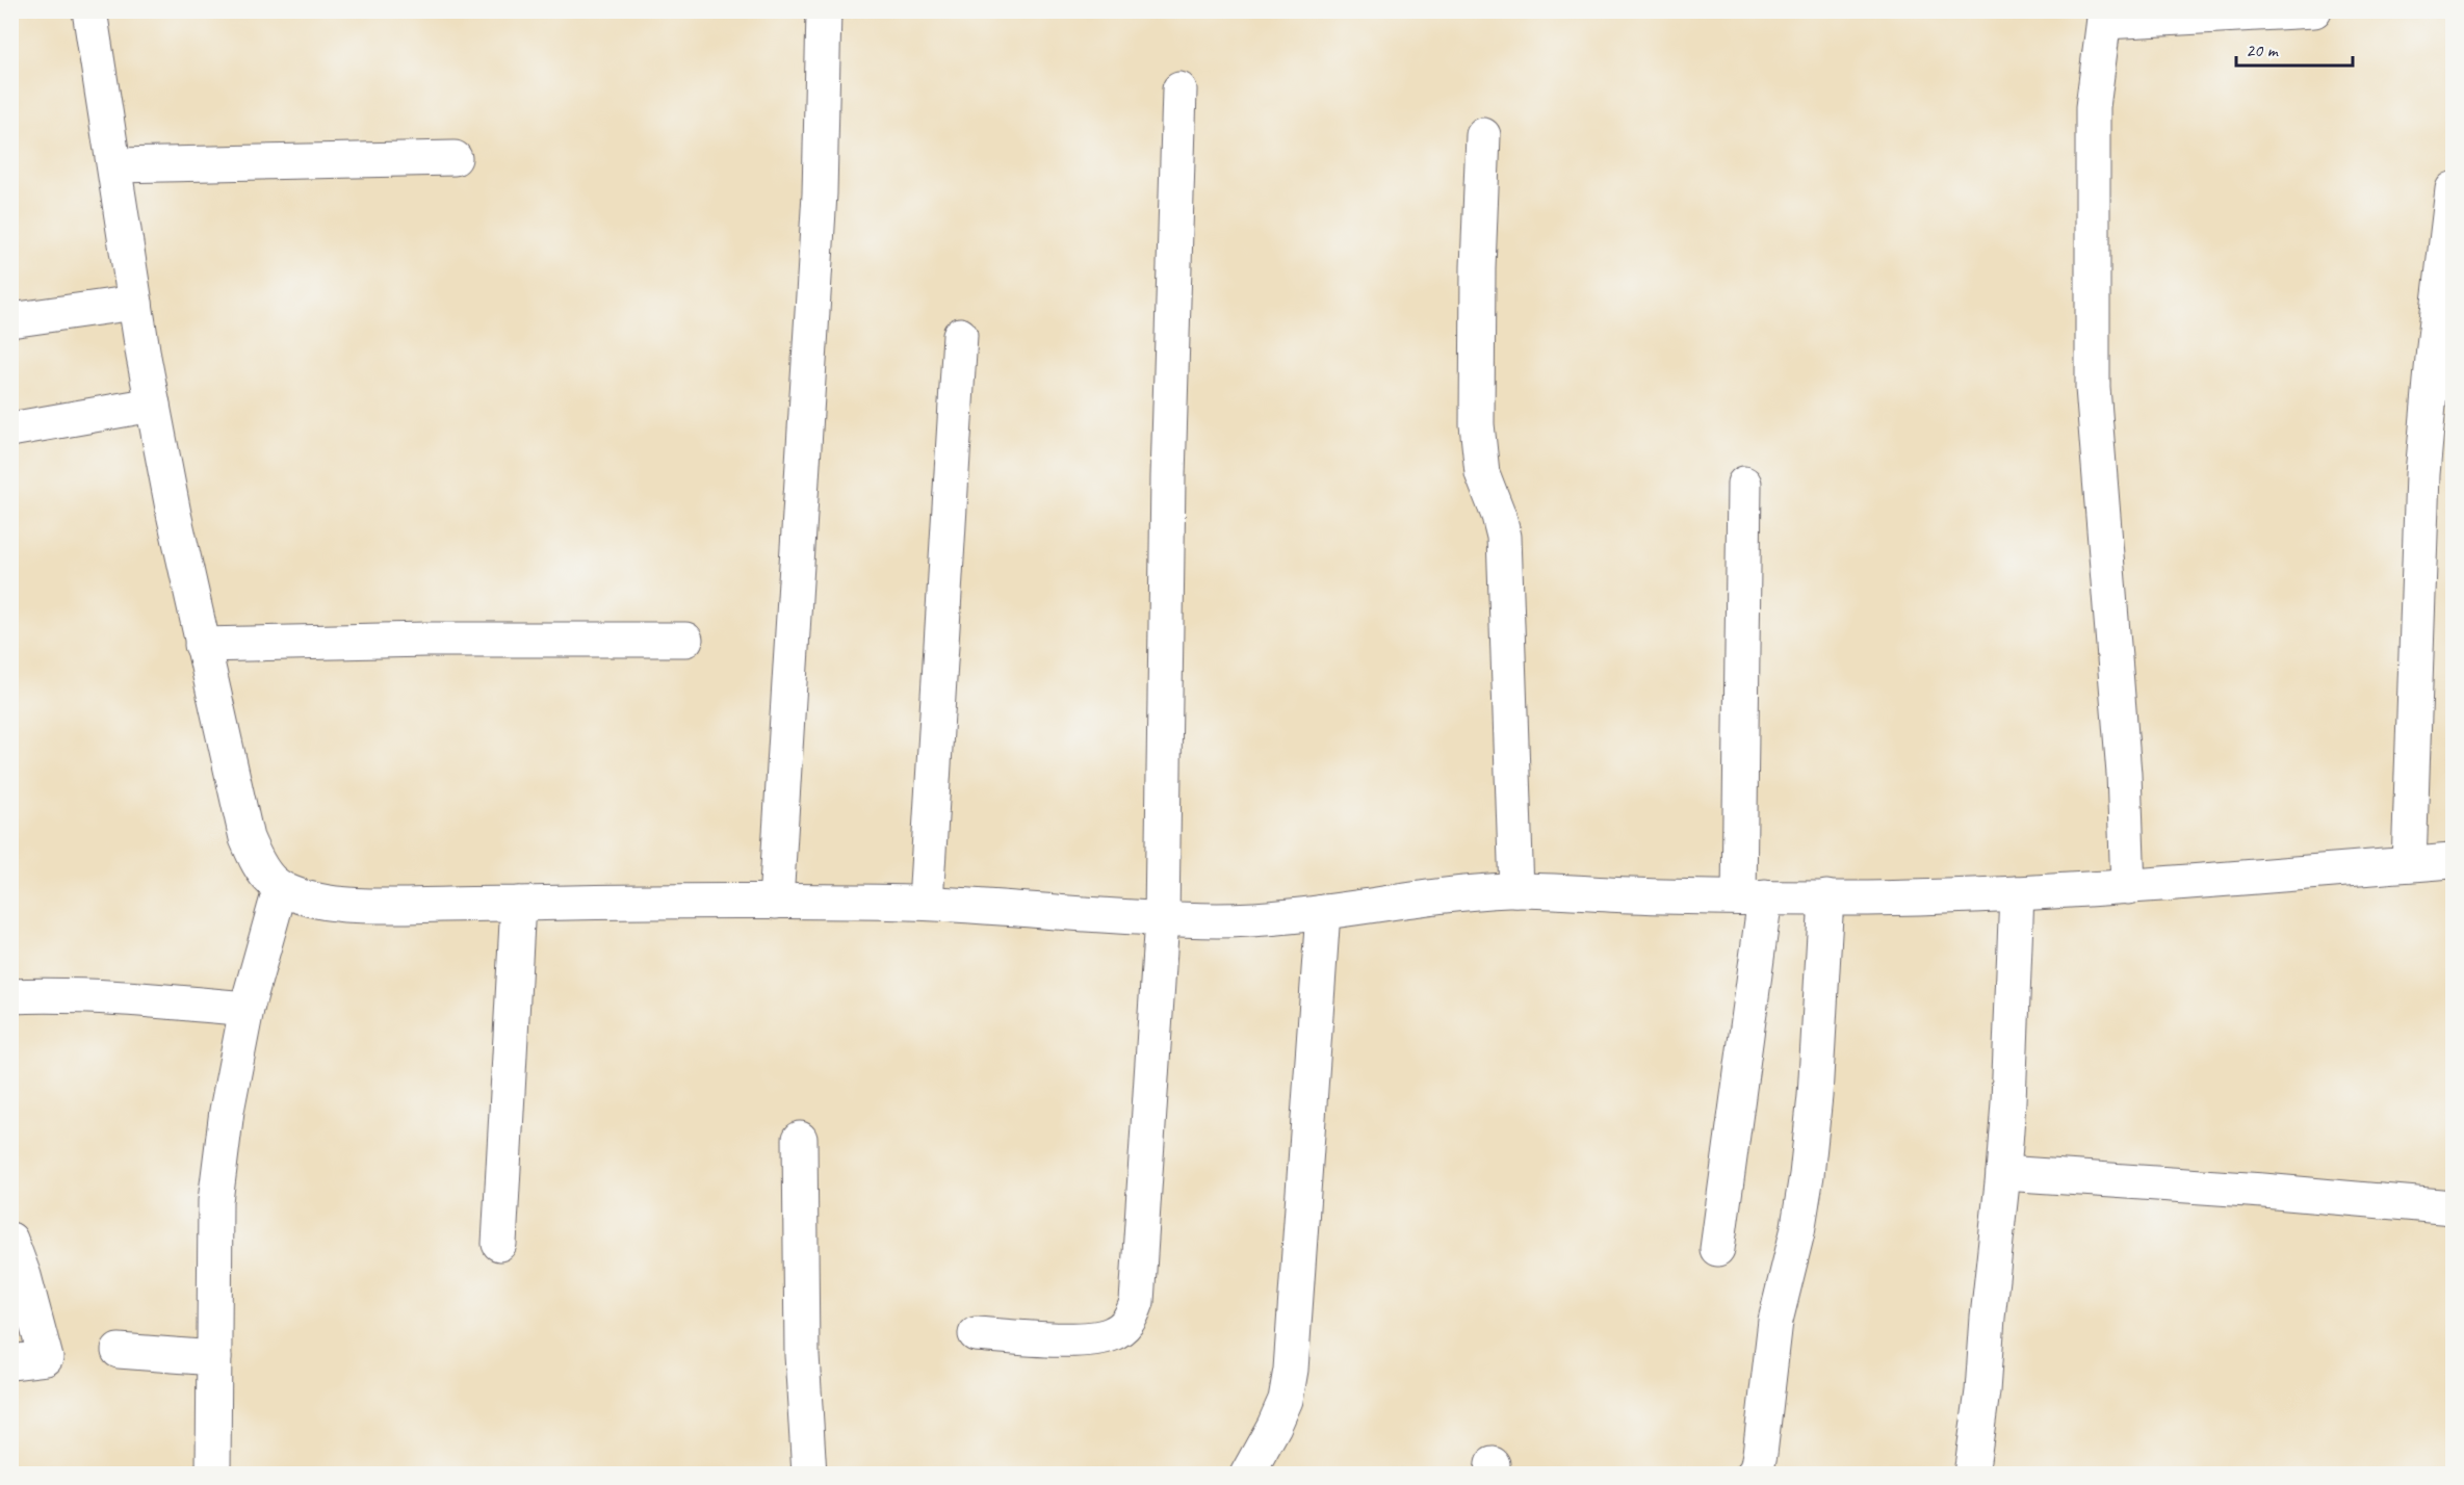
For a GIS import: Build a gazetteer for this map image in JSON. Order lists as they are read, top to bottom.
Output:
{
  "scale_bar": "20 m"
}
